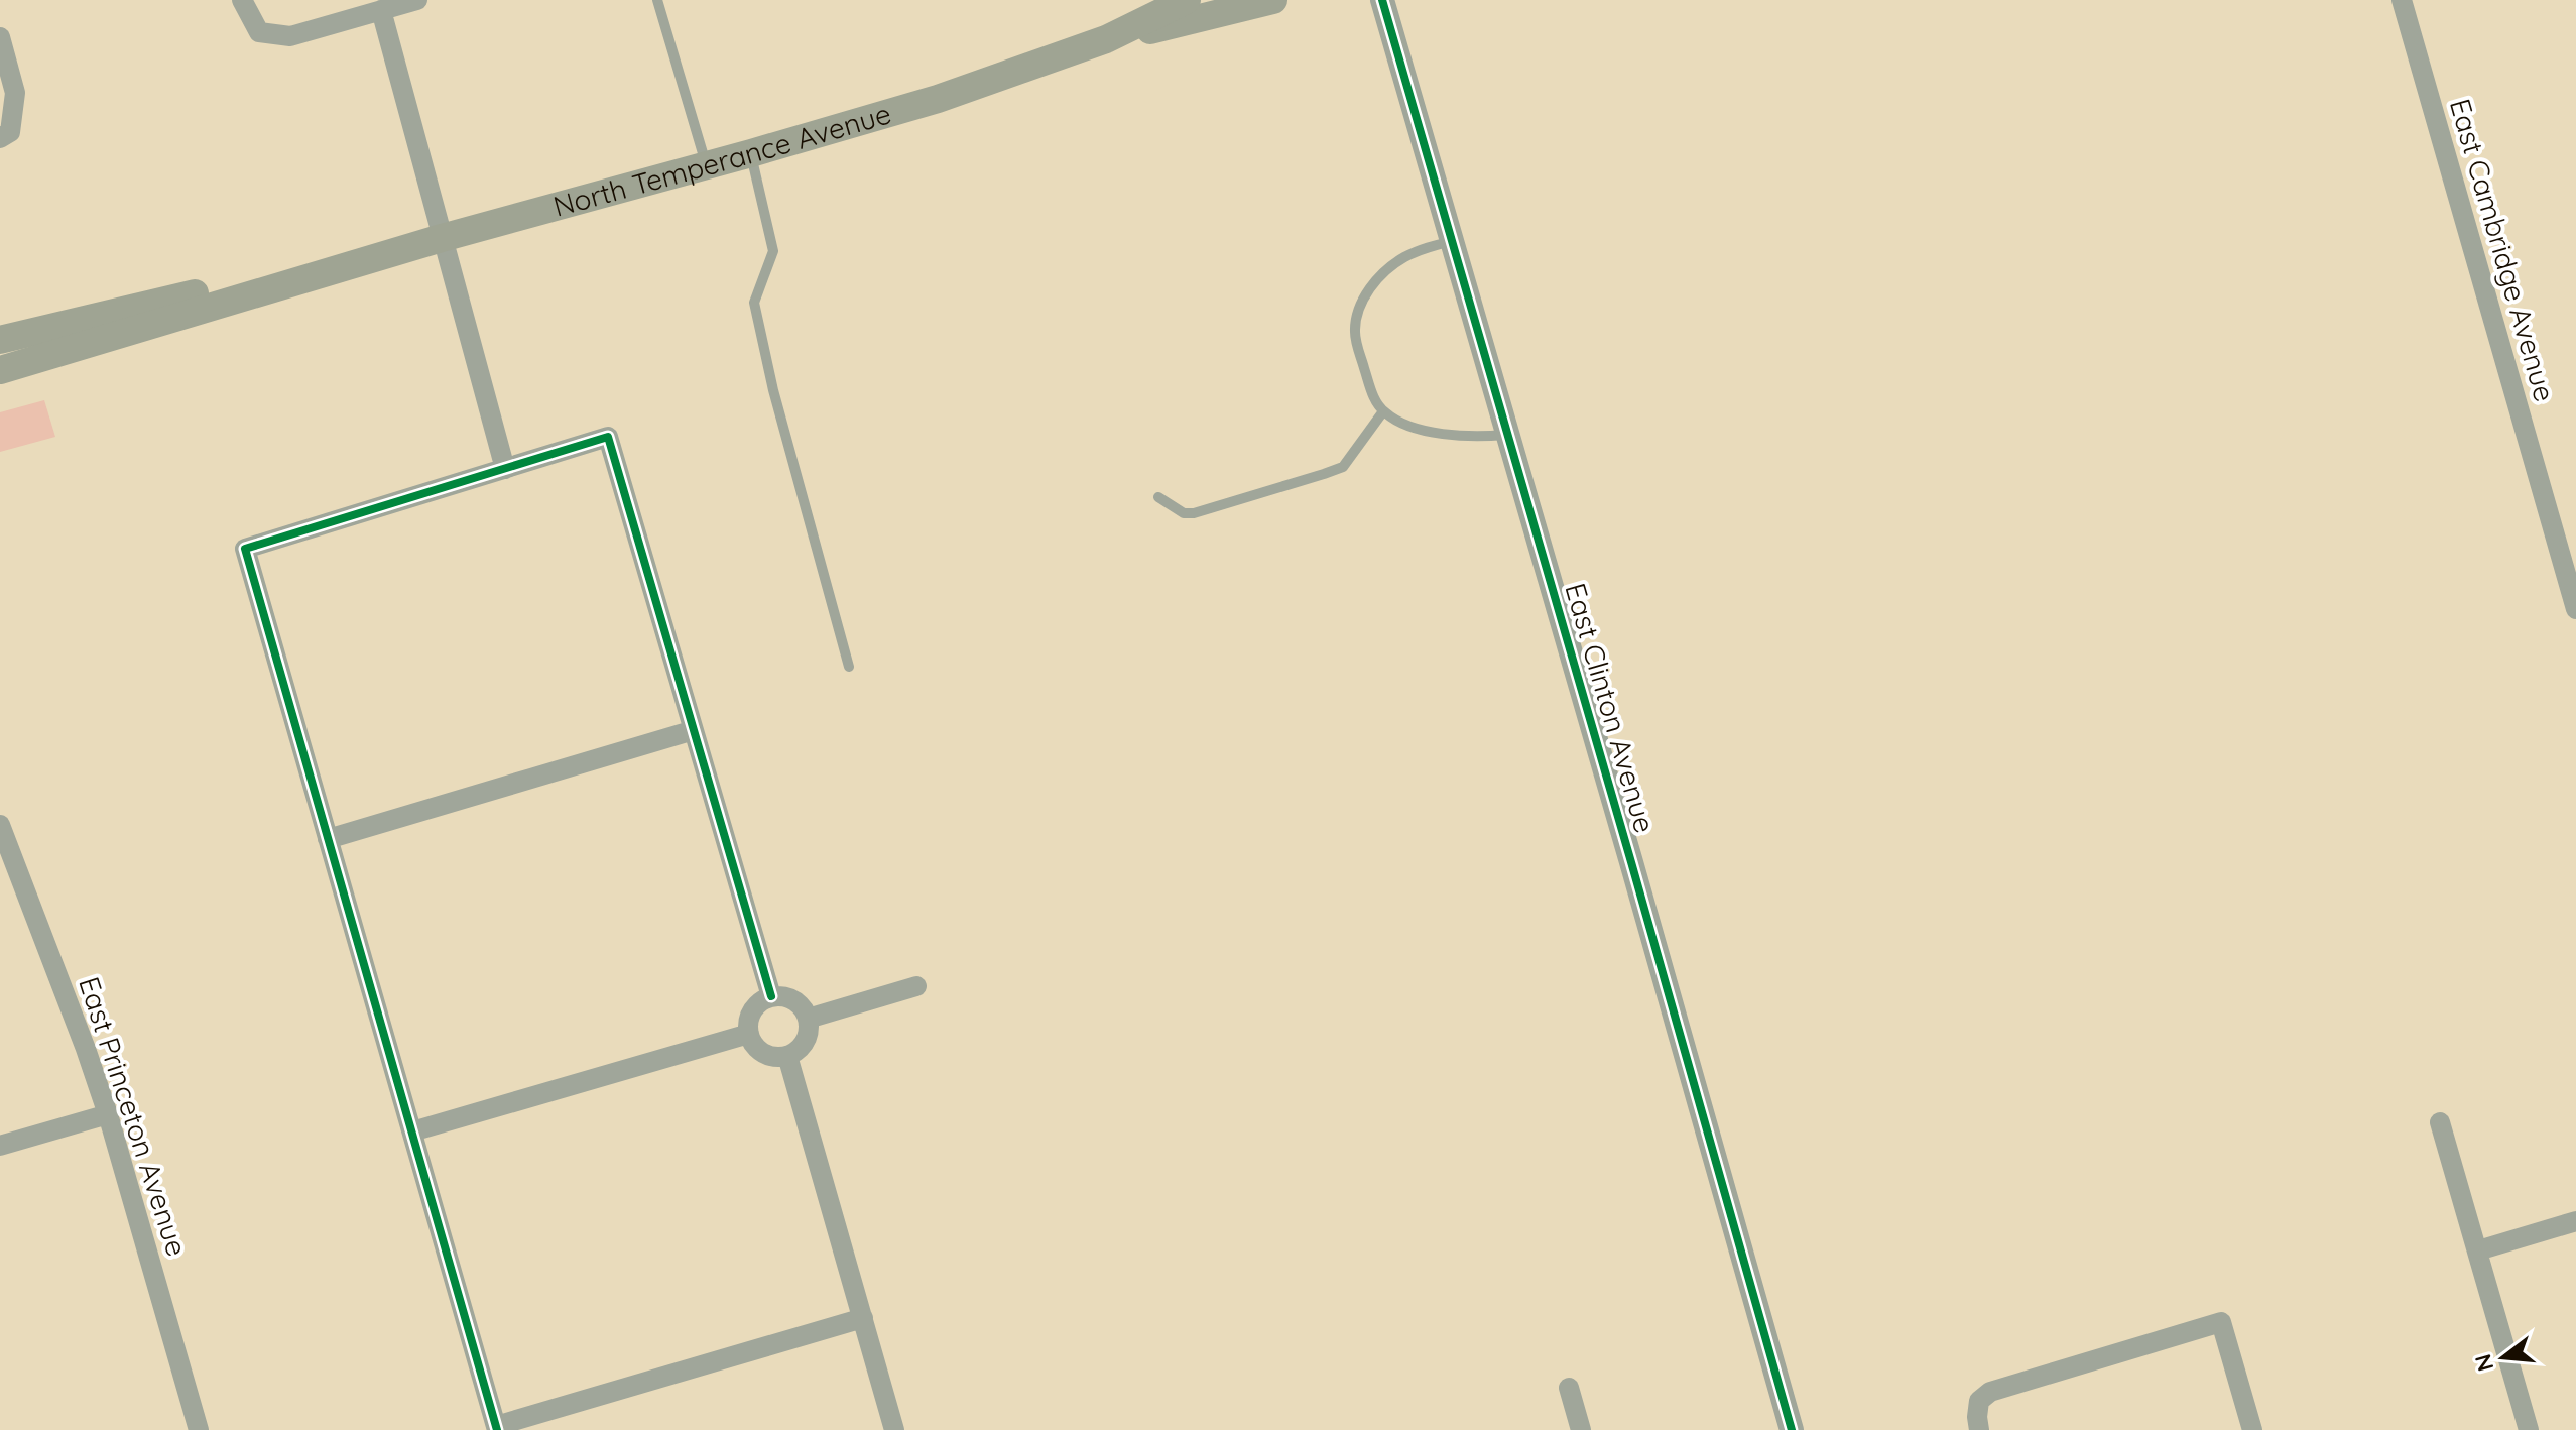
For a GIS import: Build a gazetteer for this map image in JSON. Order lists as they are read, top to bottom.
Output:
{
  "streets": {
    "main road": ["North Temperance Avenue"],
    "street": ["East Cambridge Avenue", "East Clinton Avenue", "East Princeton Avenue"]
  },
  "north": "left"
}
